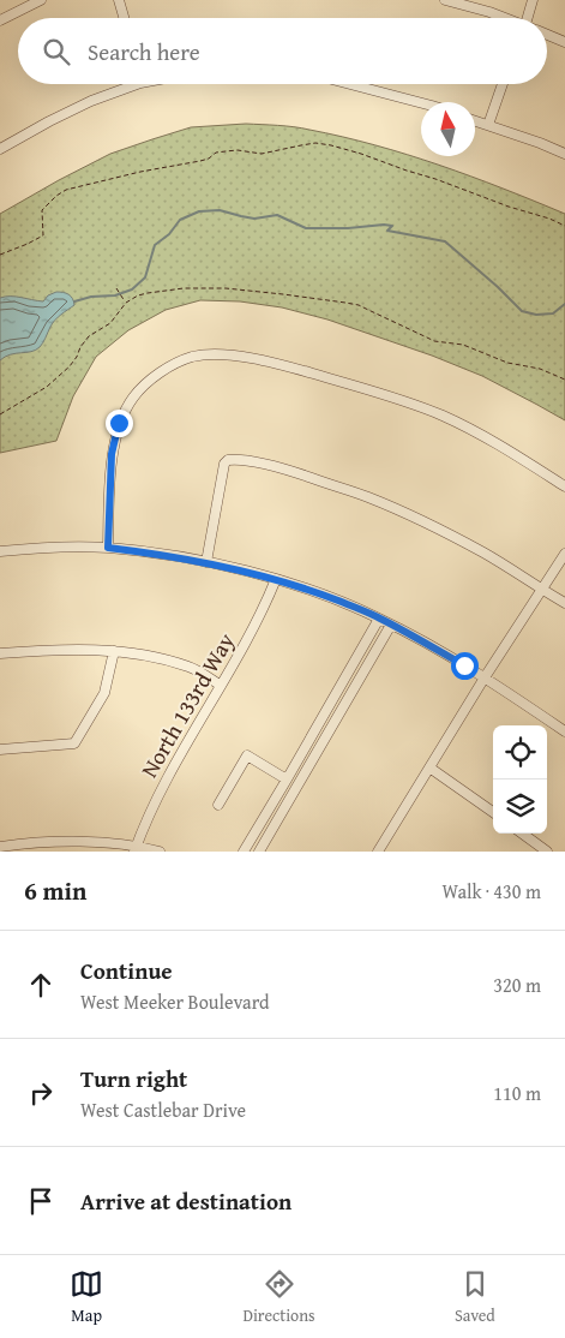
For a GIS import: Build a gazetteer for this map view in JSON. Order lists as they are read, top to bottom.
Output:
{
  "streets": {
    "street": ["North 133rd Way"]
  },
  "north": "top",
  "page": {
    "search": "Search here",
    "heading": ["6 min", "Walk · 430 m"],
    "list": [
      ["Continue", "West Meeker Boulevard", "320 m"],
      ["Turn right", "West Castlebar Drive", "110 m"],
      "Arrive at destination"
    ],
    "nav": ["Map", "Directions", "Saved"]
  }
}
